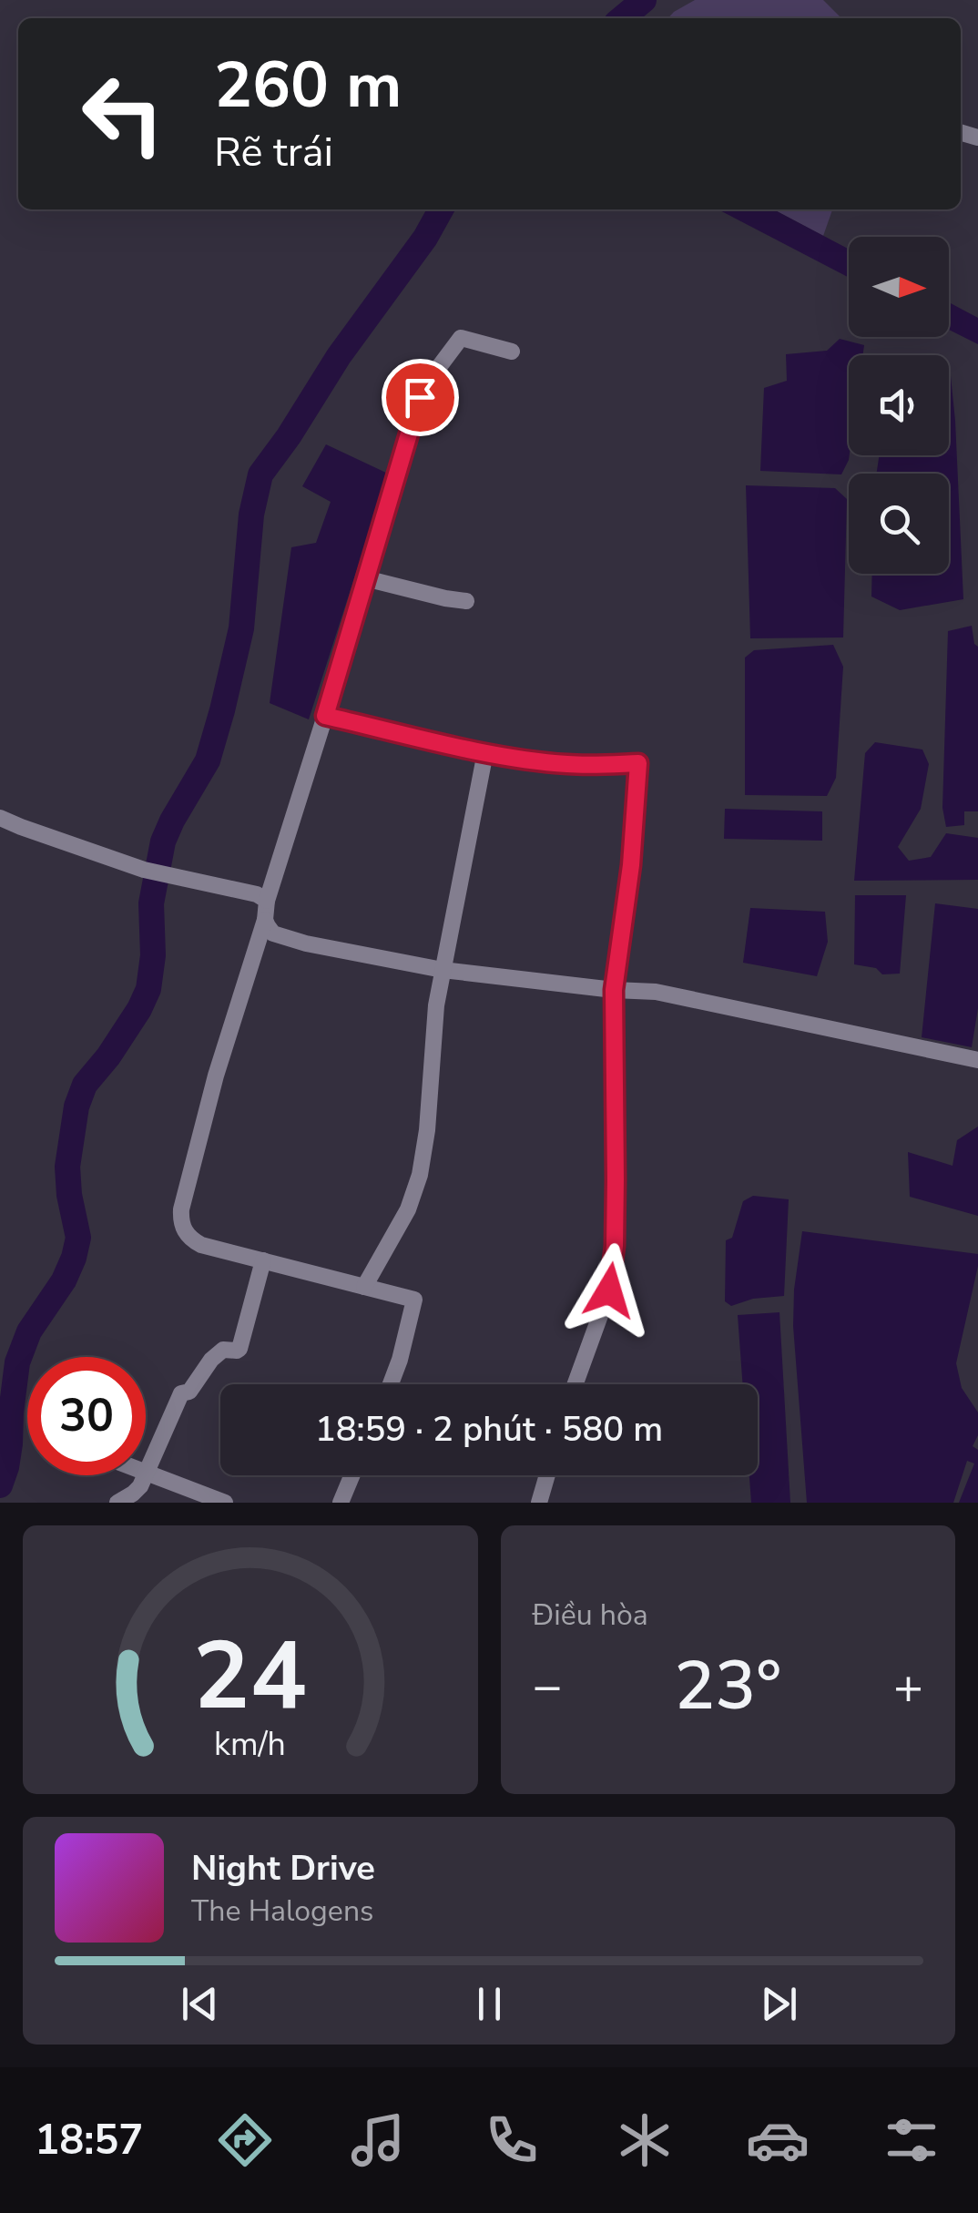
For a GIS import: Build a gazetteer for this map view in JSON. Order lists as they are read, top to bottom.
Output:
{
  "north": "right",
  "page": {
    "turn": ["260 m", "Rẽ trái"],
    "limit": "30",
    "trip": "18:59 · 2 phút · 580 m",
    "tile": "Điều hòa",
    "heat": ["−", "23°", "+"],
    "song": ["Night Drive", "The Halogens"],
    "tabs": "18:57",
    "gauge": ["24", "km/h"]
  }
}
